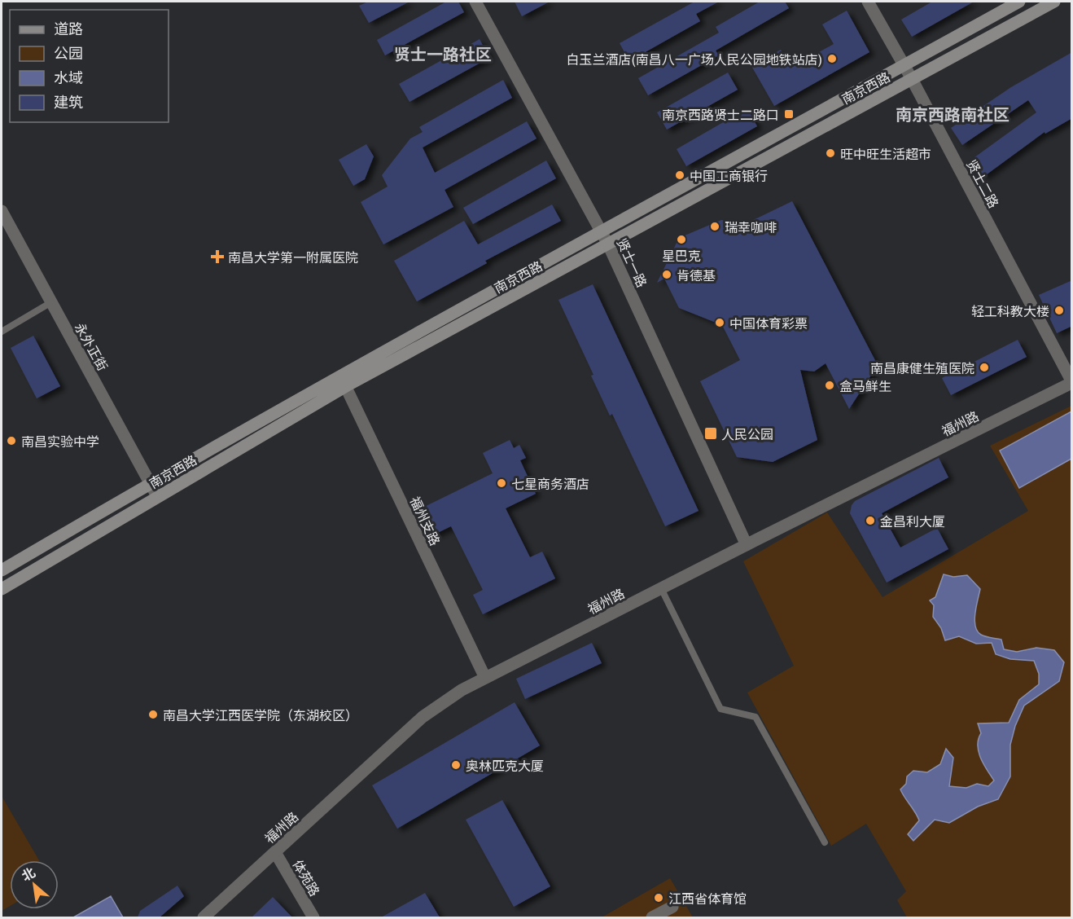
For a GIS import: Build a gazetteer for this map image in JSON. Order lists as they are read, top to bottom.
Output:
{
  "streets": {
    "main road": ["南京西路"],
    "street": [
      "贤士二路",
      "贤士一路",
      "永外正街",
      "福州路",
      "福州支路",
      "体苑路"
    ]
  },
  "crossings": [
    ["南京西路", "贤士二路"],
    ["南京西路", "贤士一路"],
    ["南京西路", "永外正街"],
    ["南京西路", "福州支路"],
    ["贤士二路", "福州路"],
    ["贤士一路", "福州路"],
    ["福州路", "福州支路"],
    ["福州路", "体苑路"]
  ],
  "districts": ["贤士一路社区", "南京西路南社区"],
  "places": {
    "other": [
      "白玉兰酒店(南昌八一广场人民公园地铁站店)",
      "旺中旺生活超市",
      "中国工商银行",
      "瑞幸咖啡",
      "星巴克",
      "肯德基",
      "轻工科教大楼",
      "中国体育彩票",
      "南昌康健生殖医院",
      "盒马鲜生",
      "南昌实验中学",
      "七星商务酒店",
      "金昌利大厦",
      "南昌大学江西医学院（东湖校区）",
      "奥林匹克大厦",
      "江西省体育馆"
    ],
    "transit": ["南京西路贤士二路口", "人民公园"],
    "health": ["南昌大学第一附属医院"]
  },
  "legend": [
    "道路",
    "公园",
    "水域",
    "建筑"
  ],
  "north": "top left"
}
